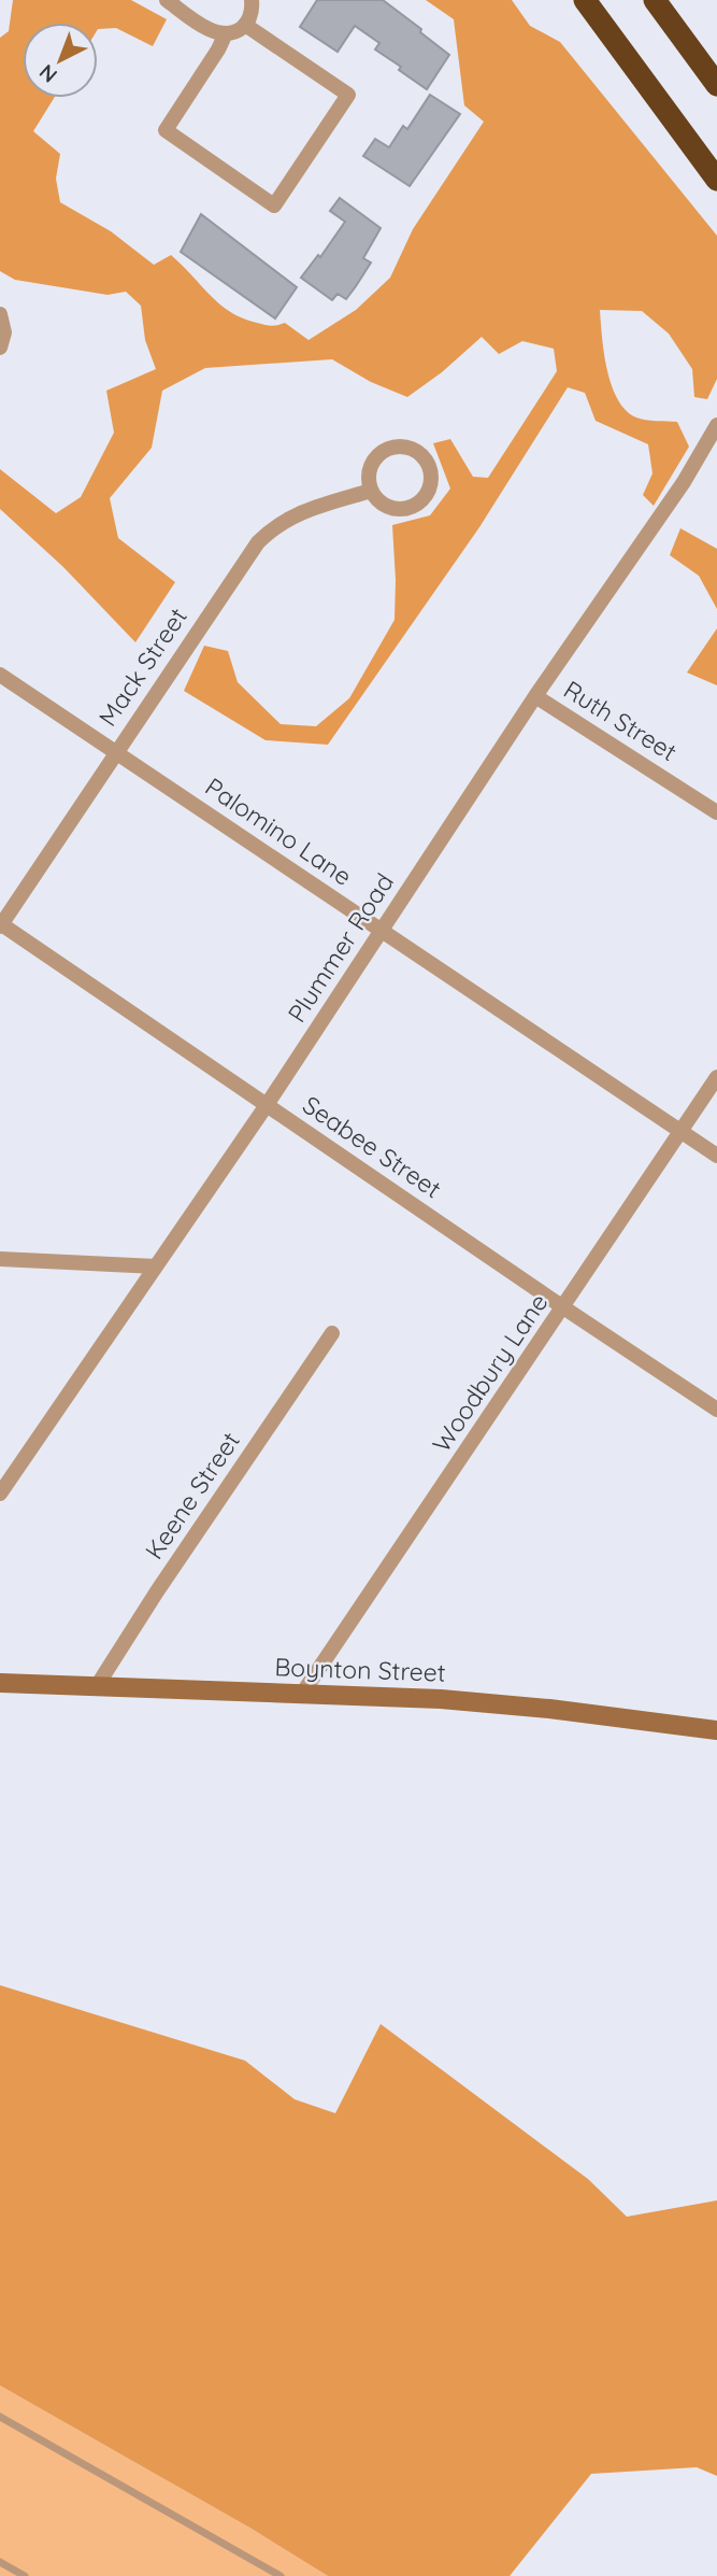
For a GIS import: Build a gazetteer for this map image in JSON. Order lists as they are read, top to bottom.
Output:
{
  "streets": {
    "street": [
      "Mack Street",
      "Ruth Street",
      "Palomino Lane",
      "Plummer Road",
      "Seabee Street",
      "Woodbury Lane",
      "Keene Street",
      "Boynton Street"
    ]
  },
  "crossings": [
    ["Mack Street", "Palomino Lane"],
    ["Mack Street", "Seabee Street"],
    ["Ruth Street", "Plummer Road"],
    ["Palomino Lane", "Plummer Road"],
    ["Palomino Lane", "Woodbury Lane"],
    ["Plummer Road", "Seabee Street"],
    ["Seabee Street", "Woodbury Lane"],
    ["Woodbury Lane", "Boynton Street"],
    ["Keene Street", "Boynton Street"]
  ],
  "north": "bottom left"
}
